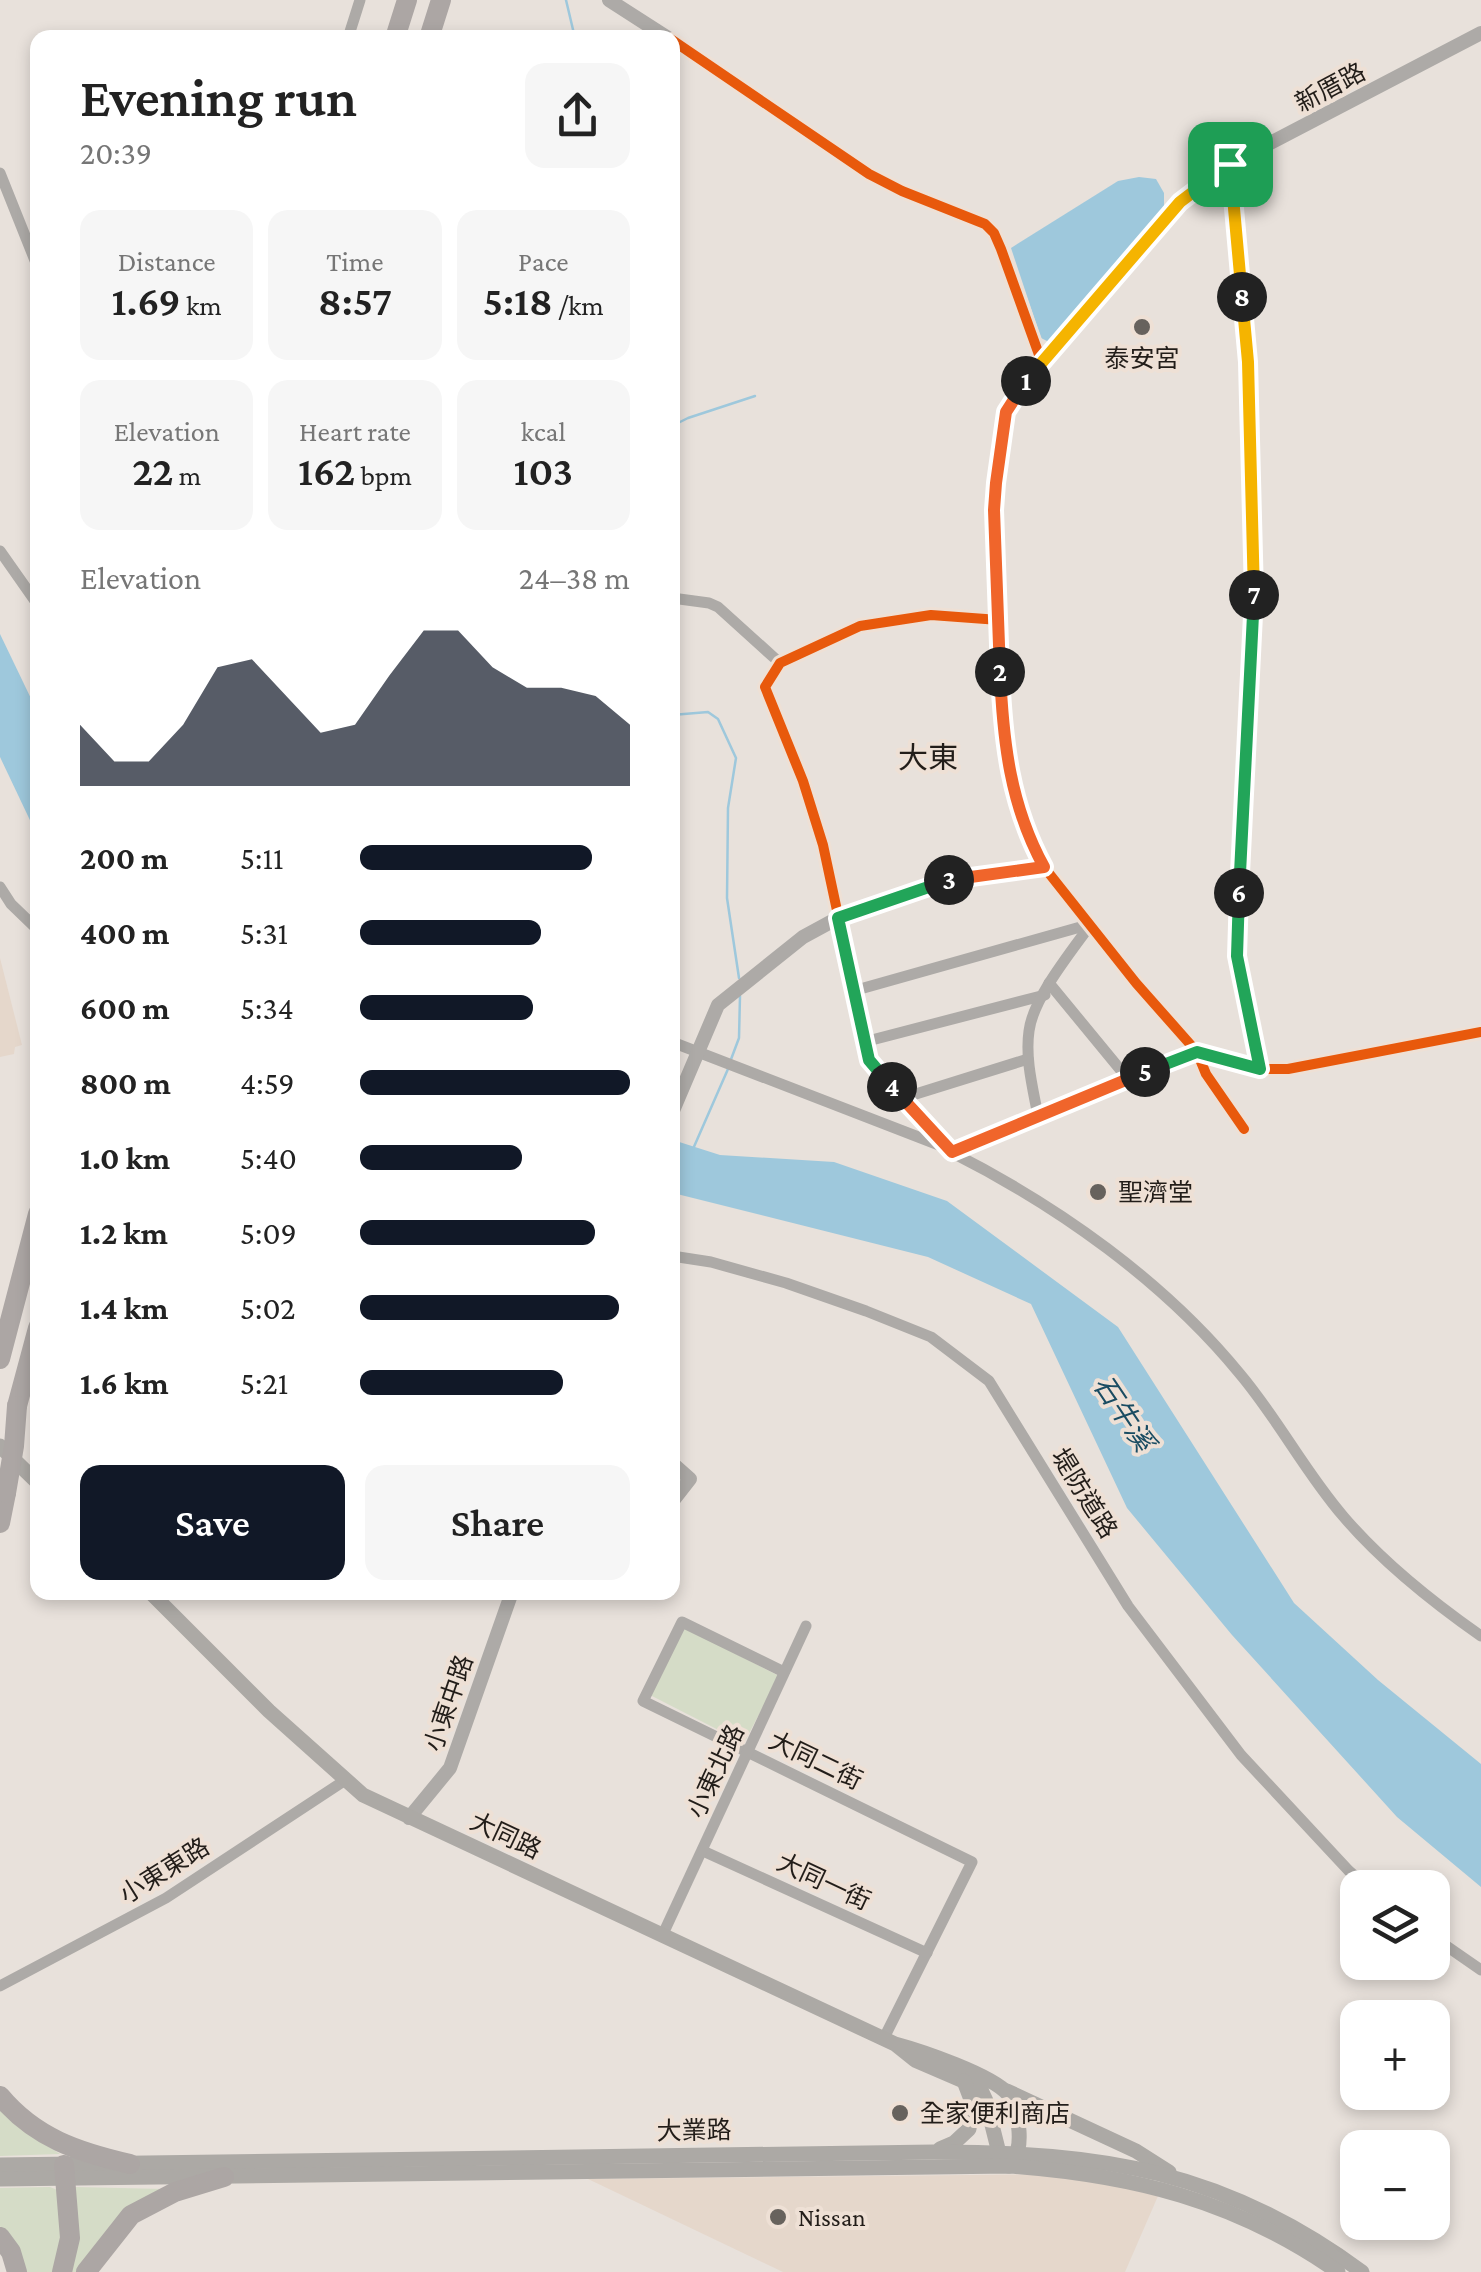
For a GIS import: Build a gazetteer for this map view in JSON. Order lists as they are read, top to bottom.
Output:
{
  "streets": {
    "main road": ["大同路", "大業路"],
    "street": [
      "新厝路",
      "堤防道路",
      "小東中路",
      "大同二街",
      "小東北路",
      "小東東路",
      "大同一街"
    ]
  },
  "crossings": [
    ["小東中路", "大同路"],
    ["大同二街", "小東北路"],
    ["大同二街", "大同路"],
    ["大同二街", "大同一街"],
    ["小東北路", "大同路"],
    ["小東北路", "大同一街"],
    ["大同路", "小東東路"],
    ["大同路", "大業路"]
  ],
  "districts": ["大東"],
  "water": ["石牛溪"],
  "places": [
    "泰安宮",
    "聖濟堂",
    "全家便利商店",
    "Nissan"
  ],
  "page": {
    "heading": ["Evening run", "20:39"],
    "stats": [
      ["Distance", "1.69 km"],
      ["Time", "8:57"],
      ["Pace", "5:18 /km"],
      ["Elevation", "22 m"],
      ["Heart rate", "162 bpm"],
      ["kcal", "103"]
    ],
    "pins": [
      "8",
      "1",
      "7",
      "2",
      "3",
      "6",
      "5",
      "4"
    ],
    "chart": ["Elevation", "24–38 m"],
    "list": [
      {
        "name": "200 m",
        "note": "5:11"
      },
      {
        "name": "400 m",
        "note": "5:31"
      },
      {
        "name": "600 m",
        "note": "5:34"
      },
      {
        "name": "800 m",
        "note": "4:59"
      },
      {
        "name": "1.0 km",
        "note": "5:40"
      },
      {
        "name": "1.2 km",
        "note": "5:09"
      },
      {
        "name": "1.4 km",
        "note": "5:02"
      },
      {
        "name": "1.6 km",
        "note": "5:21"
      }
    ],
    "buttons": ["Save", "Share"],
    "map_buttons": ["+", "−"]
  }
}
